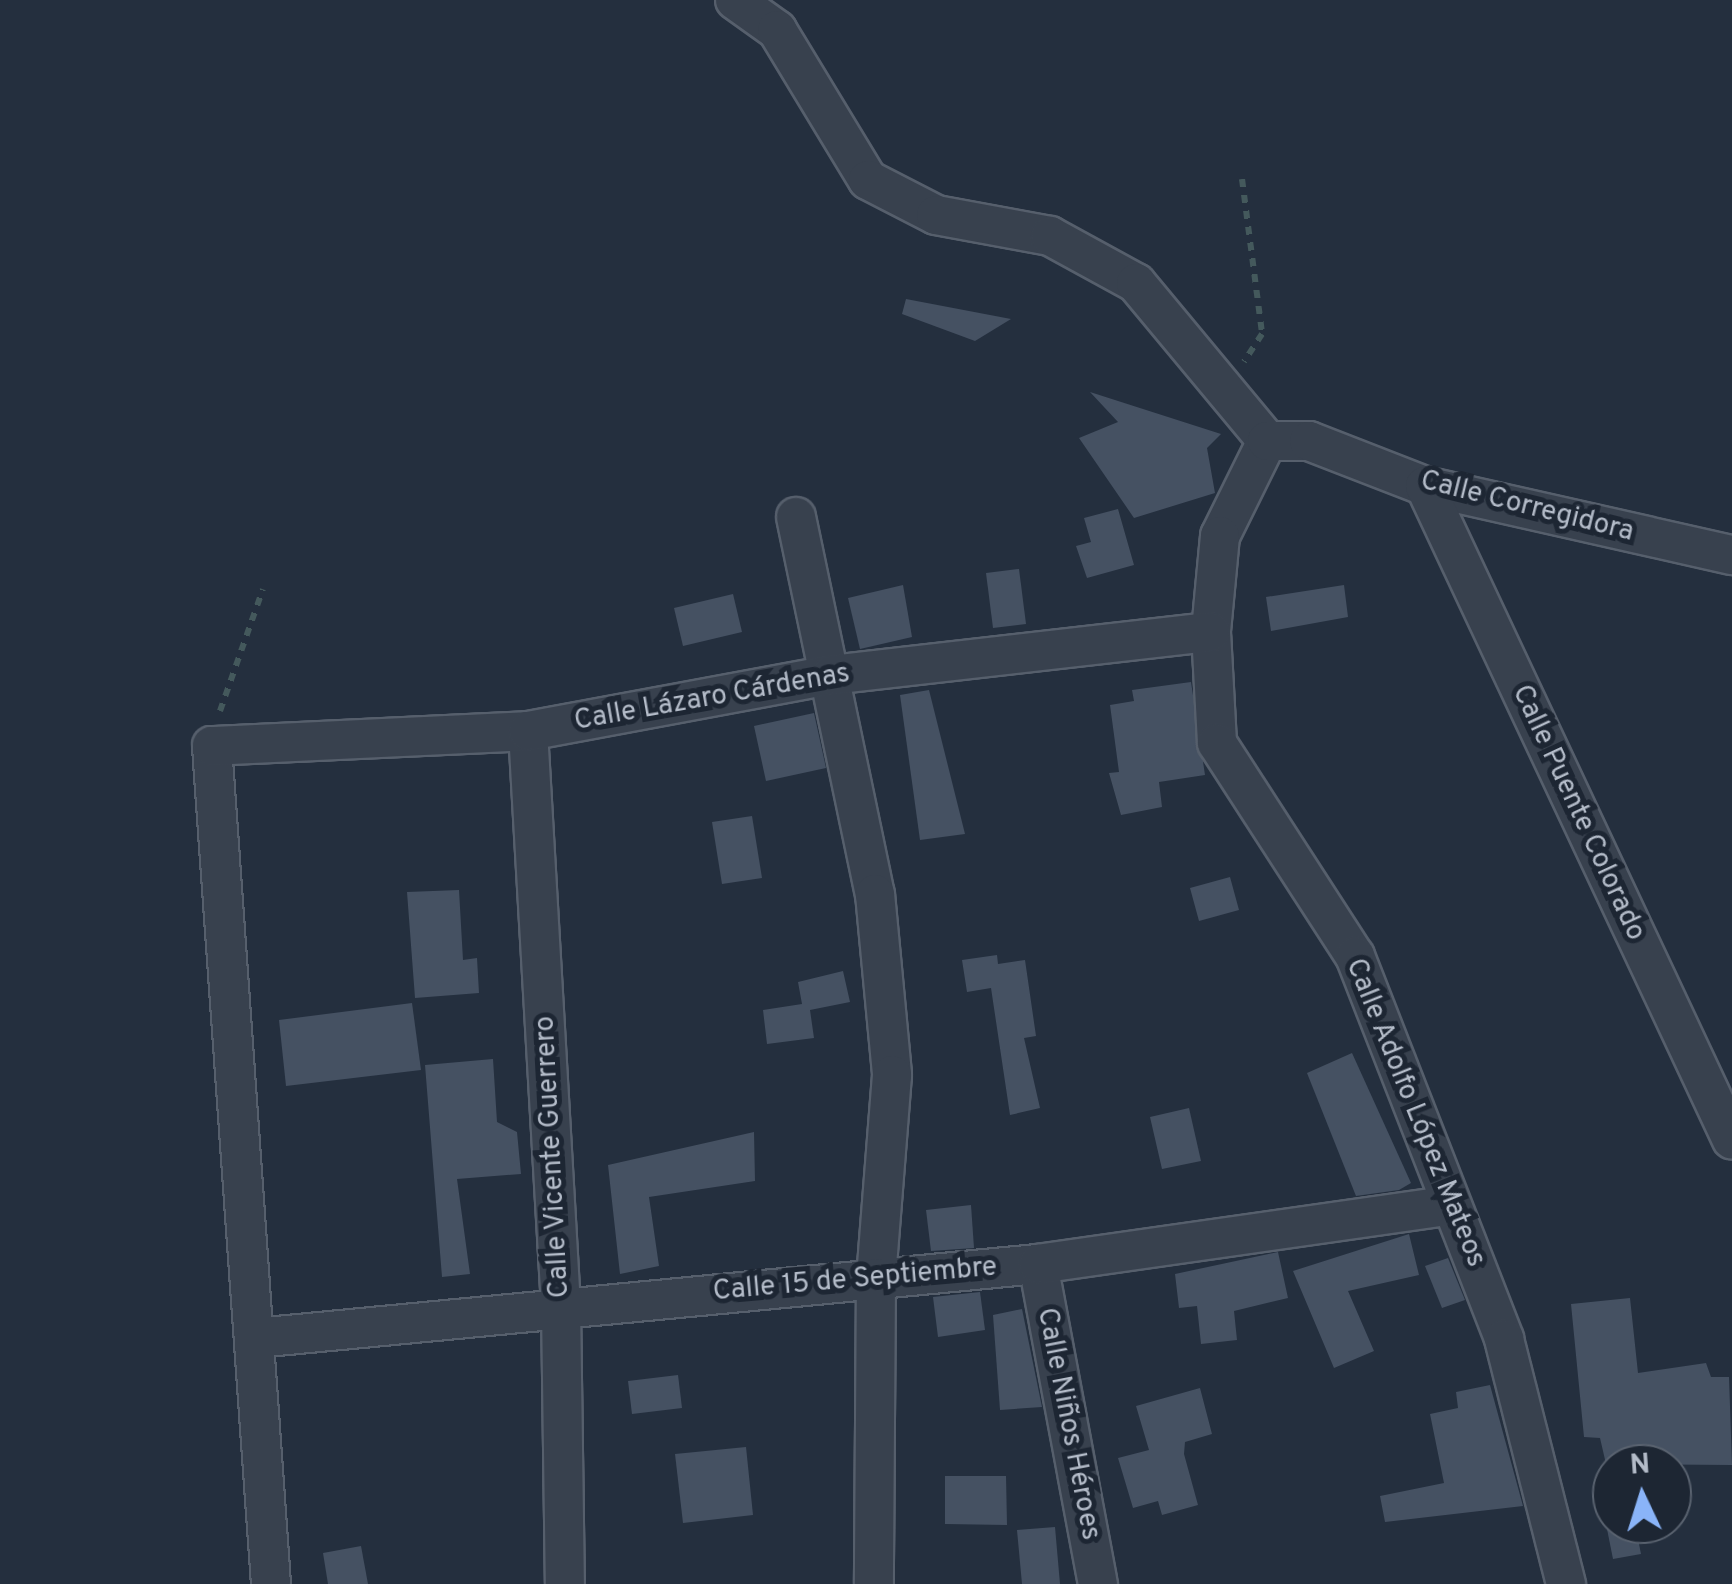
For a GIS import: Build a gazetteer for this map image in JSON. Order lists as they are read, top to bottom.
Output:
{
  "streets": {
    "street": [
      "Calle Corregidora",
      "Calle Lázaro Cárdenas",
      "Calle Puente Colorado",
      "Calle Adolfo López Mateos",
      "Calle Vicente Guerrero",
      "Calle 15 de Septiembre",
      "Calle Niños Héroes"
    ]
  },
  "crossings": [
    ["Calle Corregidora", "Calle Puente Colorado"],
    ["Calle Corregidora", "Calle Adolfo López Mateos"],
    ["Calle Lázaro Cárdenas", "Calle Adolfo López Mateos"],
    ["Calle Lázaro Cárdenas", "Calle Vicente Guerrero"],
    ["Calle Adolfo López Mateos", "Calle 15 de Septiembre"],
    ["Calle Vicente Guerrero", "Calle 15 de Septiembre"],
    ["Calle 15 de Septiembre", "Calle Niños Héroes"]
  ],
  "north": "top"
}
